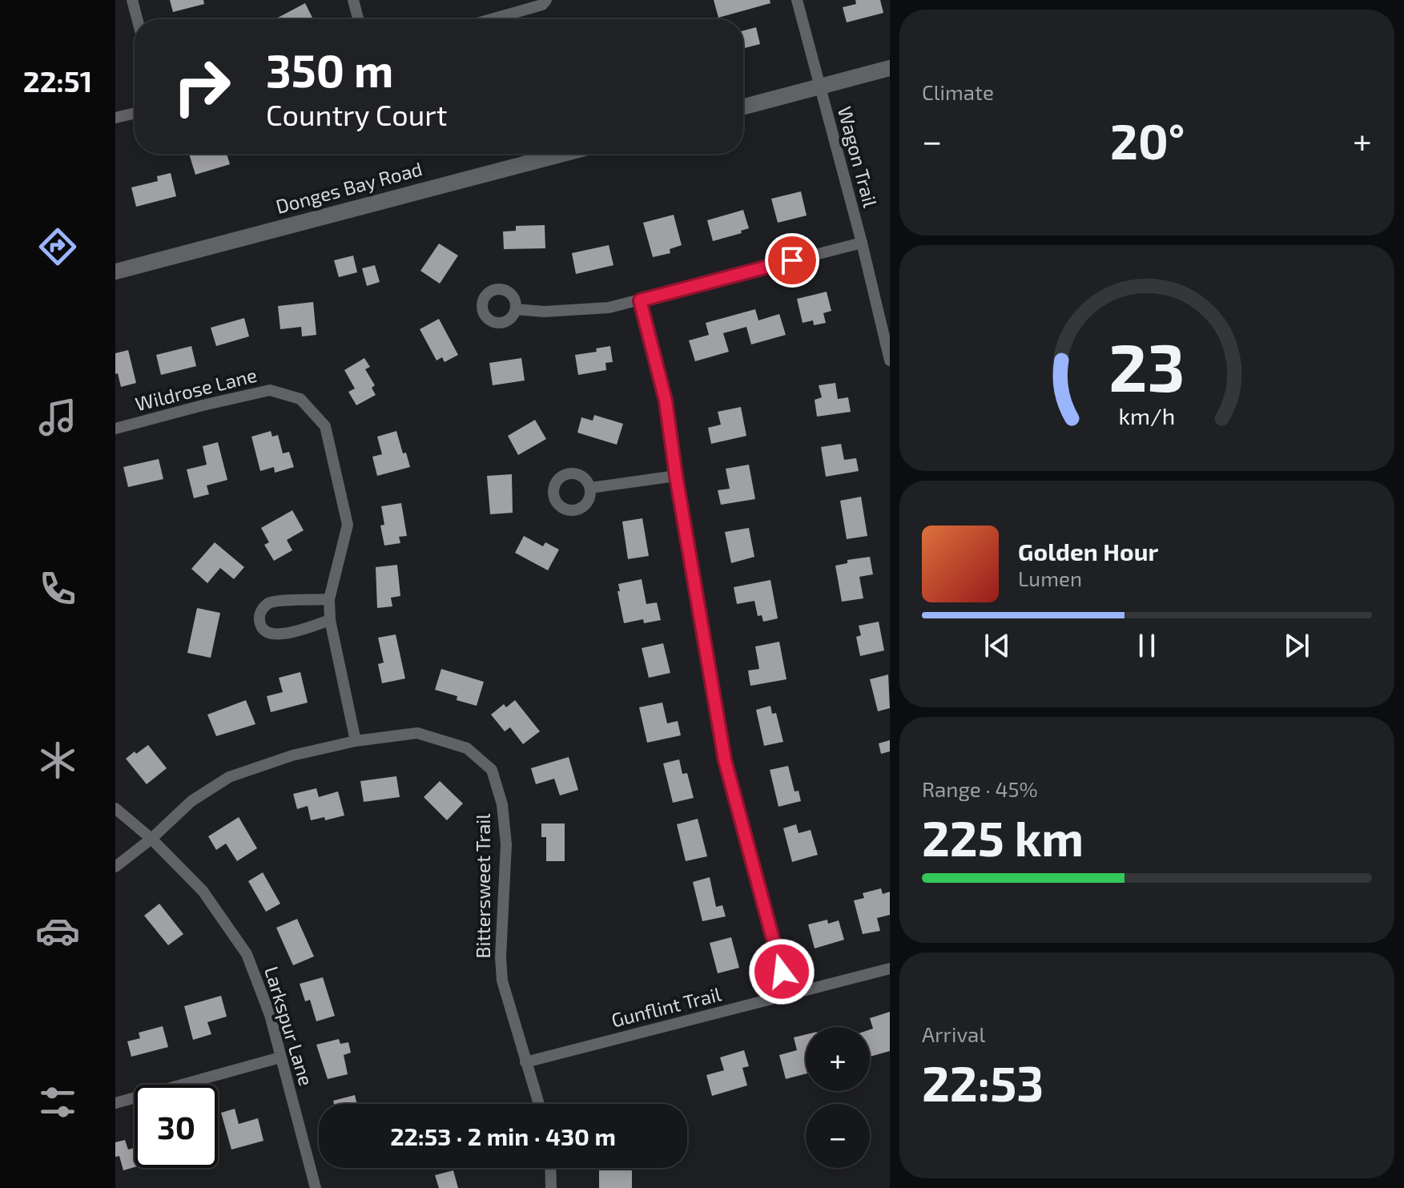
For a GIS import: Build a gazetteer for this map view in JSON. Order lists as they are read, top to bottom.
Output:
{
  "streets": {
    "street": [
      "Wagon Trail",
      "Donges Bay Road",
      "Wildrose Lane",
      "Bittersweet Trail",
      "Gunflint Trail",
      "Larkspur Lane"
    ]
  },
  "crossings": [
    ["Wildrose Lane", "Bittersweet Trail"],
    ["Bittersweet Trail", "Gunflint Trail"],
    ["Bittersweet Trail", "Larkspur Lane"]
  ],
  "page": {
    "tabs": "22:51",
    "tile": [
      "Climate",
      ["Range · 45%", "225 km"],
      ["Arrival", "22:53"]
    ],
    "turn": ["350 m", "Country Court"],
    "heat": ["−", "20°", "+"],
    "song": ["Golden Hour", "Lumen"],
    "map_buttons": ["+", "−"],
    "limit": "30",
    "trip": "22:53 · 2 min · 430 m",
    "gauge": ["23", "km/h"]
  }
}
